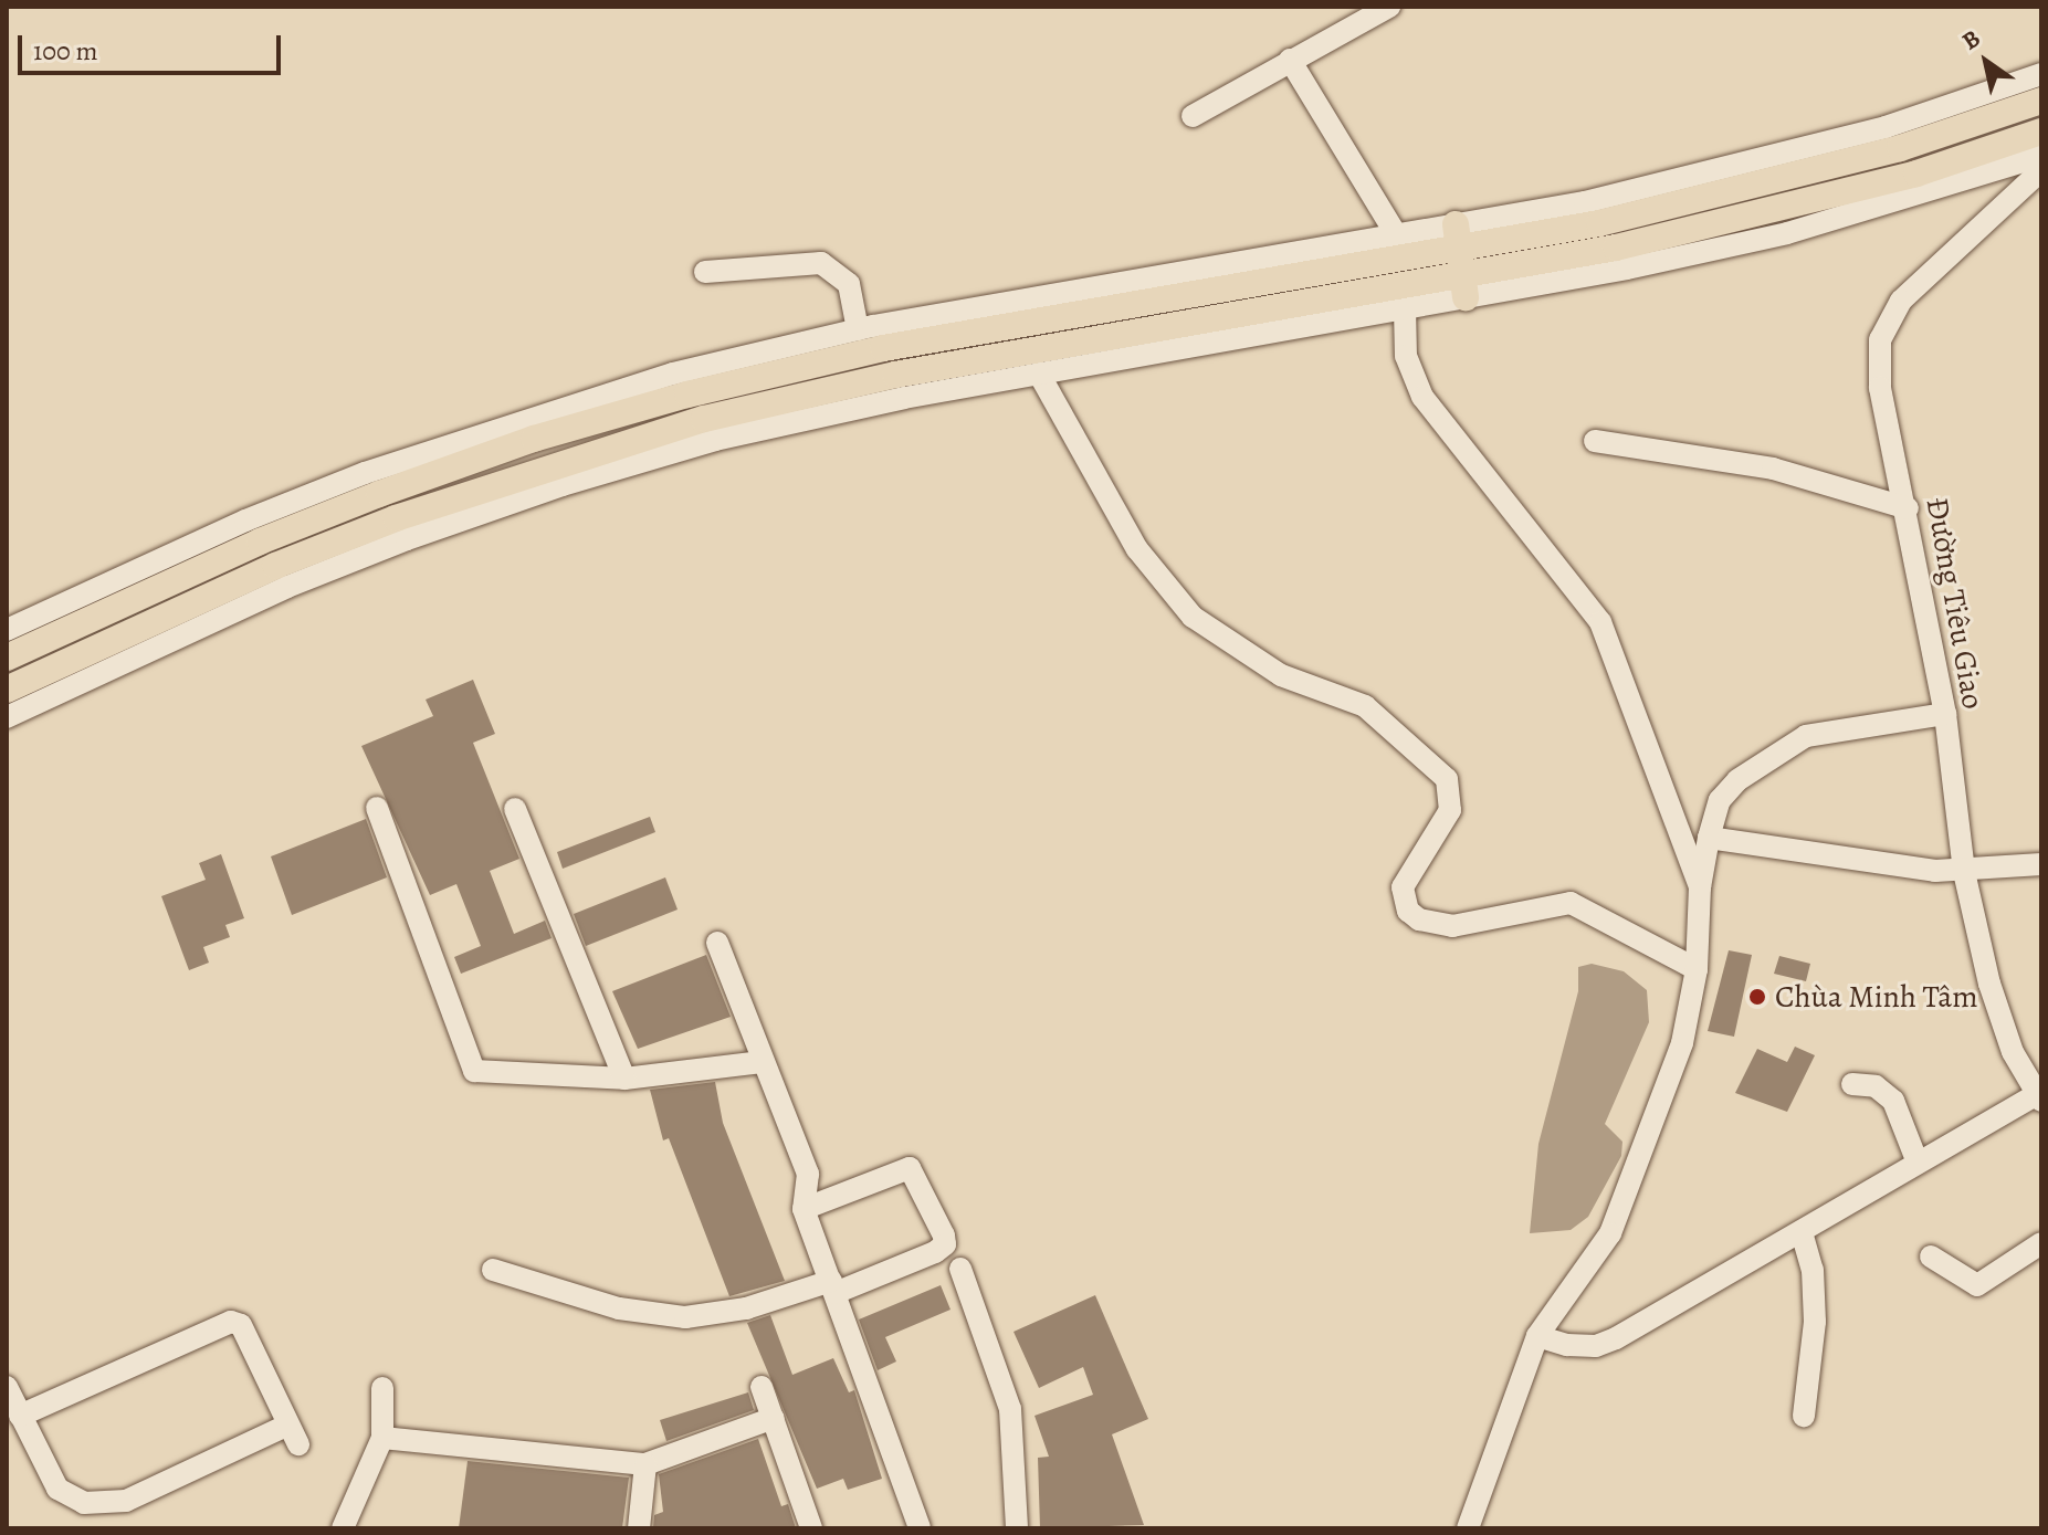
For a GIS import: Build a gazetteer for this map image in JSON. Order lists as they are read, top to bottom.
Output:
{
  "streets": {
    "street": ["Đường Tiêu Giao"]
  },
  "places": ["Chùa Minh Tâm"],
  "scale_bar": "100 m",
  "north": "top left"
}
